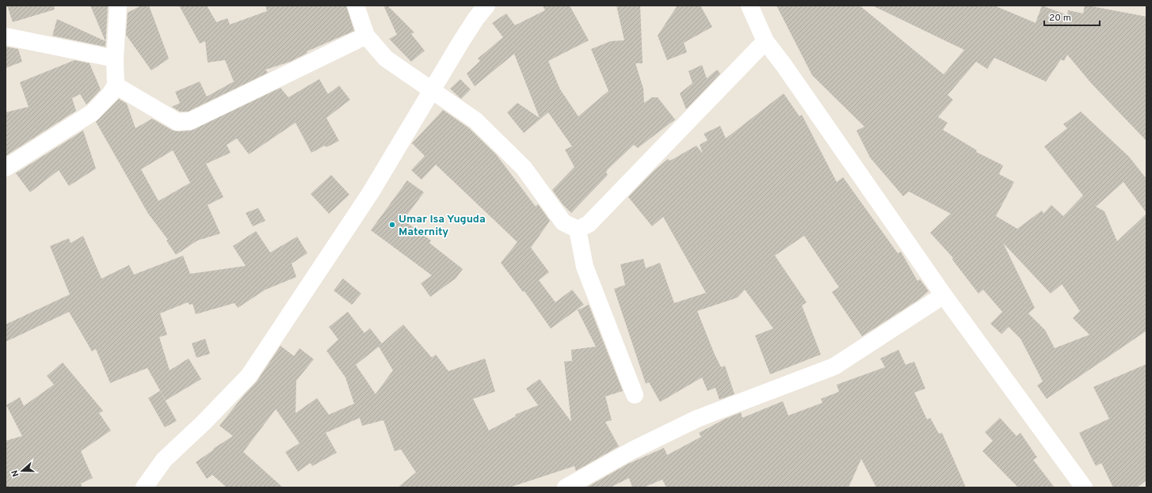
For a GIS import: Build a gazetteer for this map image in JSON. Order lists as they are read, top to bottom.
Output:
{
  "places": ["Umar Isa Yuguda Maternity"],
  "scale_bar": "20 m",
  "north": "left"
}
